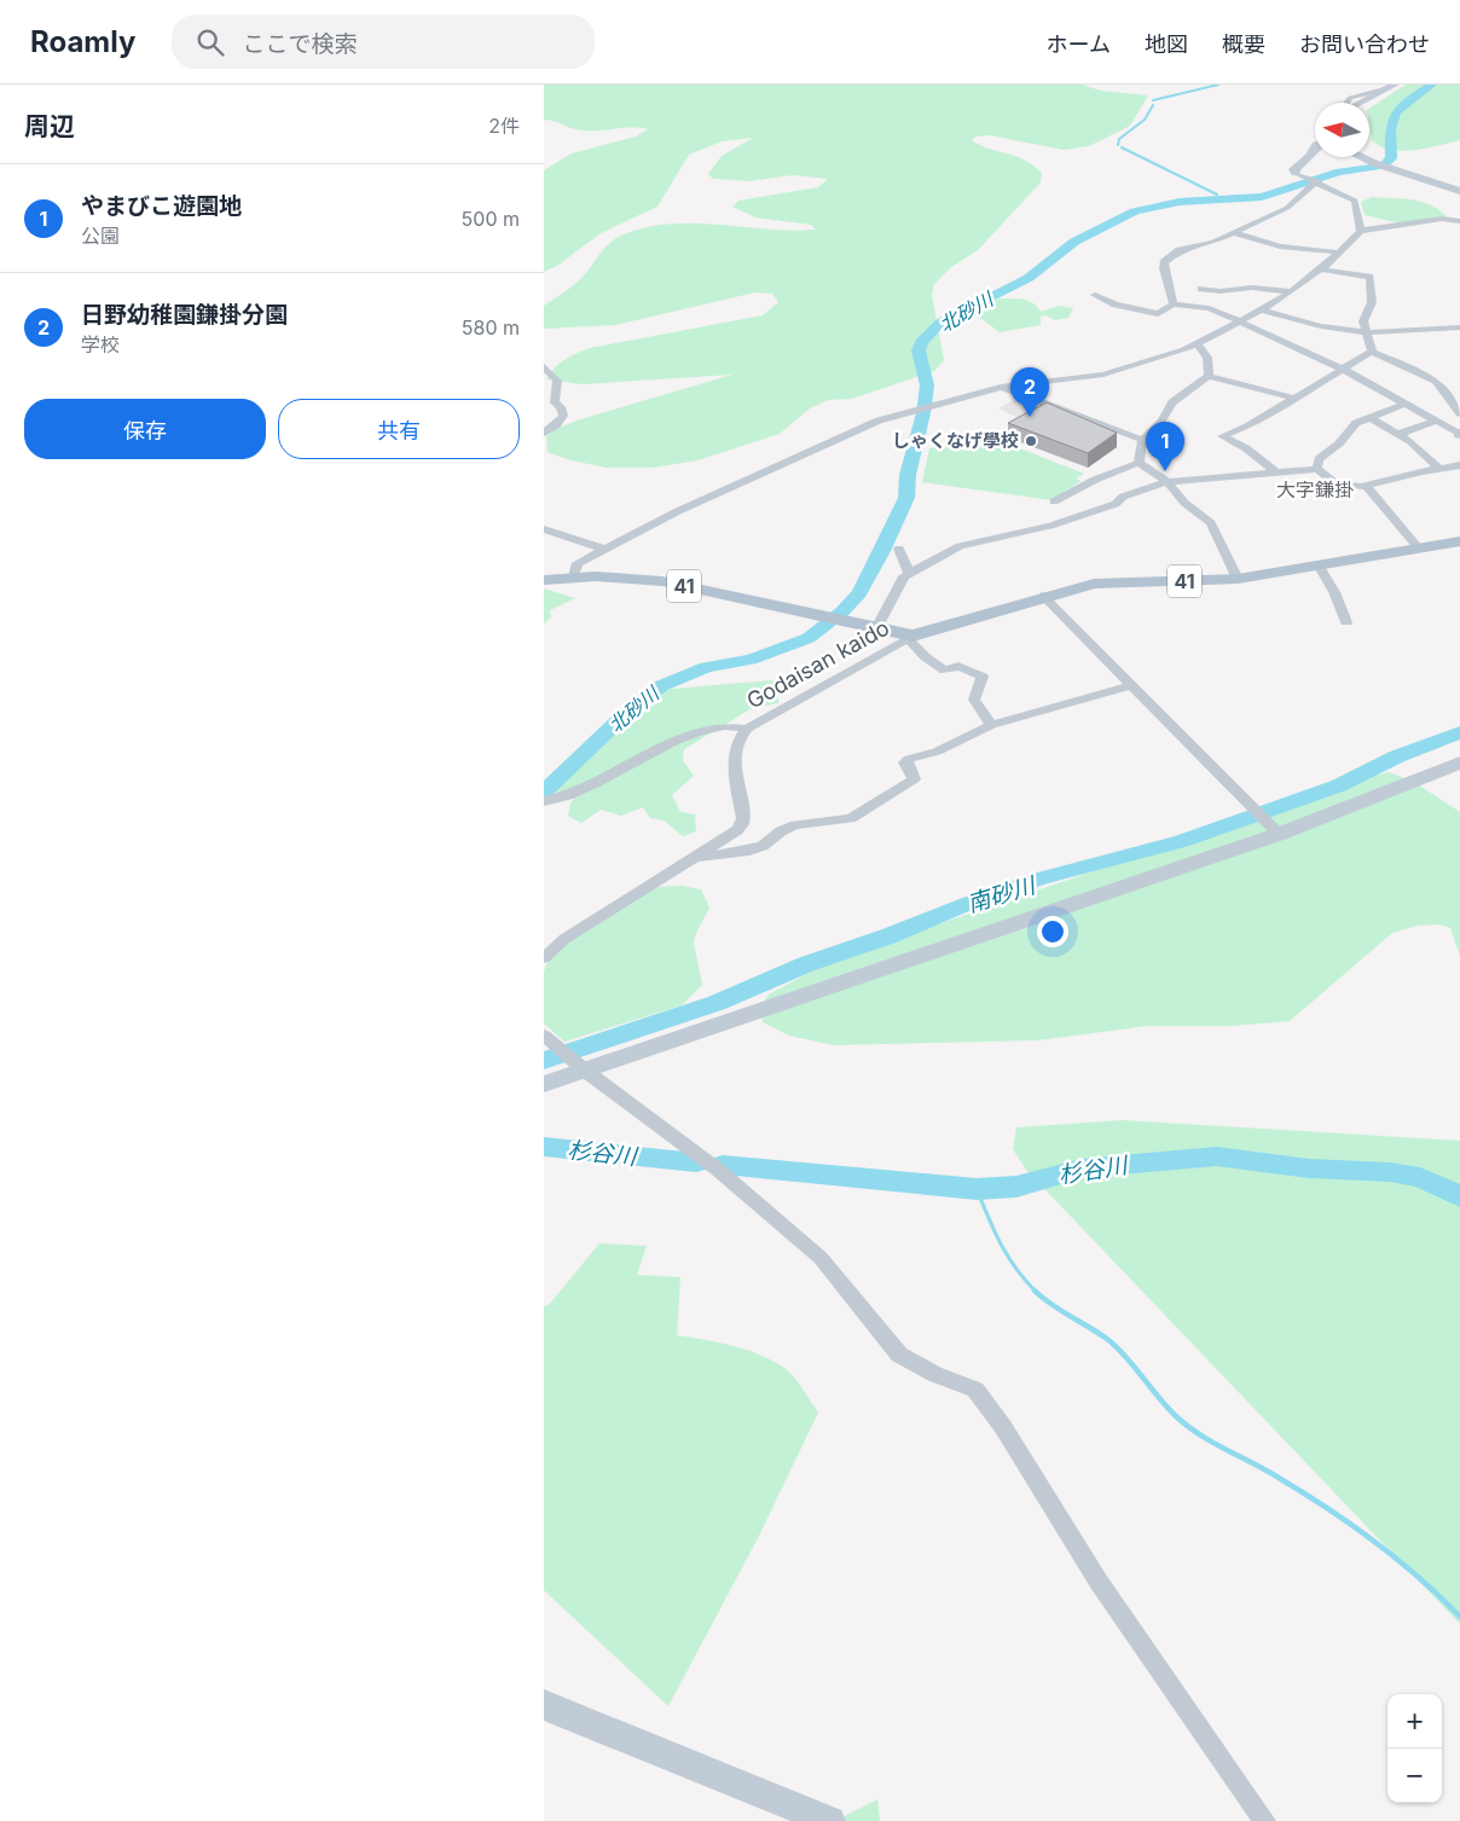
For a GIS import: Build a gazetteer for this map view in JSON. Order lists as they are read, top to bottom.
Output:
{
  "streets": {
    "main road": ["41"],
    "street": ["Godaisan kaido"]
  },
  "crossings": [
    ["41", "Godaisan kaido"]
  ],
  "districts": ["大字鎌掛"],
  "water": ["北砂川", "南砂川", "杉谷川"],
  "places": ["しゃくなげ學校"],
  "north": "left",
  "page": {
    "header": "Roamly",
    "search": "ここで検索",
    "nav": [
      "ホーム",
      "地図",
      "概要",
      "お問い合わせ"
    ],
    "heading": ["周辺", "2件"],
    "list": [
      {
        "mark": "1",
        "name": "やまびこ遊園地",
        "note": "公園",
        "value": "500 m"
      },
      {
        "mark": "2",
        "name": "日野幼稚園鎌掛分園",
        "note": "学校",
        "value": "580 m"
      }
    ],
    "pins": ["2", "1"],
    "buttons": ["保存", "共有"],
    "map_buttons": ["+", "−"]
  }
}
